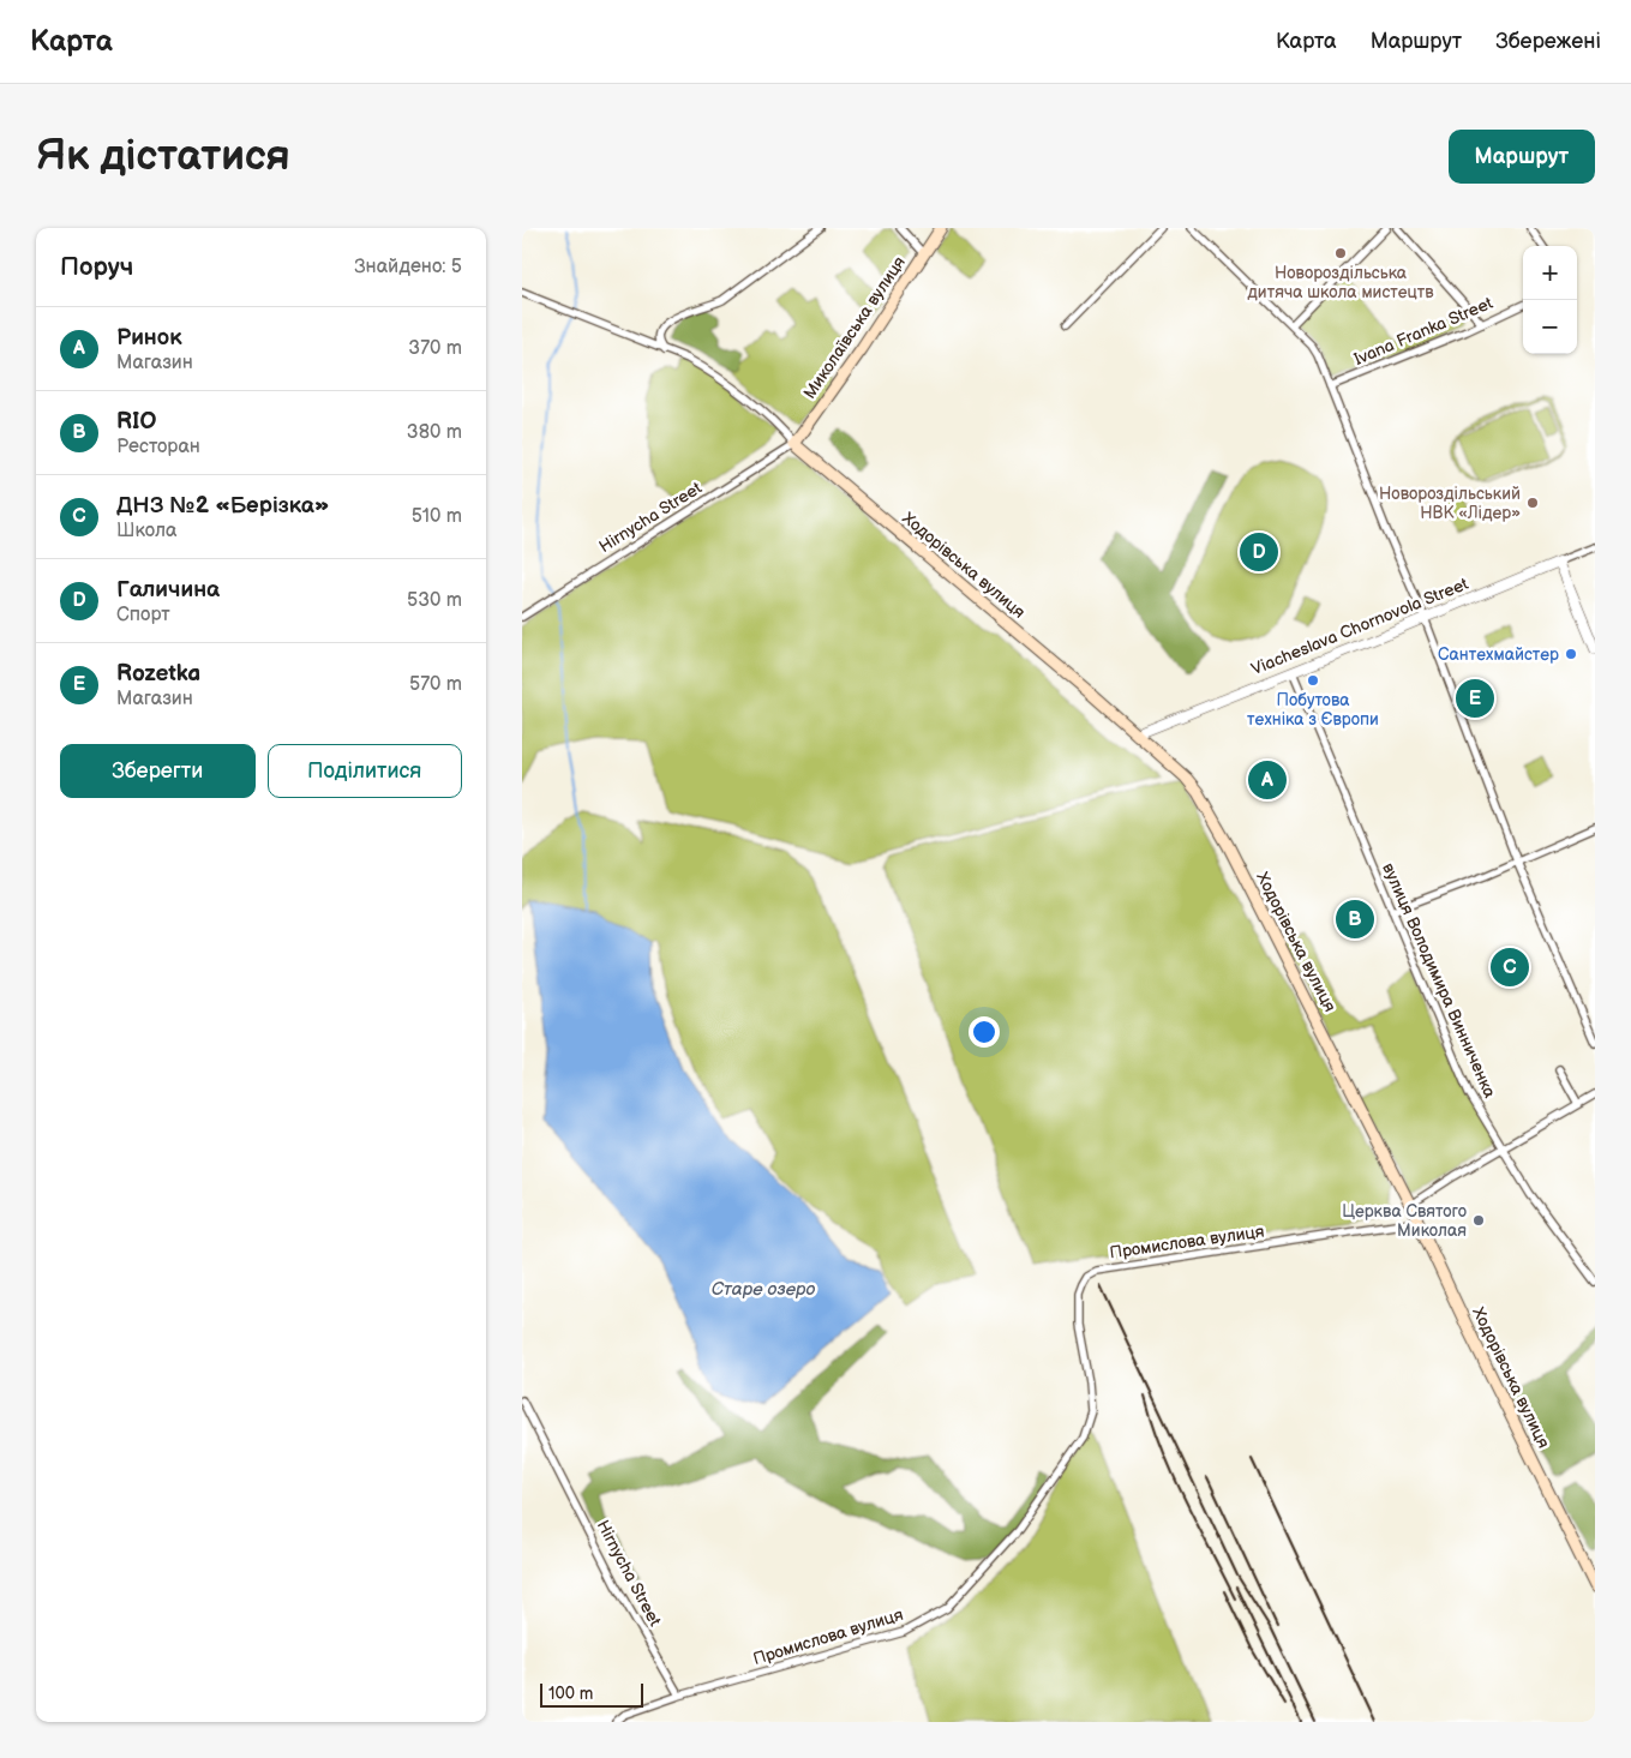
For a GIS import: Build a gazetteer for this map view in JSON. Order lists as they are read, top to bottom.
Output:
{
  "streets": {
    "main road": ["Миколаївська вулиця", "Ходорівська вулиця"],
    "street": [
      "Ivana Franka Street",
      "Hirnycha Street",
      "Viacheslava Chornovola Street",
      "вулиця Володимира Винниченка",
      "Промислова вулиця"
    ]
  },
  "crossings": [
    ["Миколаївська вулиця", "Hirnycha Street"],
    ["Миколаївська вулиця", "Ходорівська вулиця"],
    ["Hirnycha Street", "Ходорівська вулиця"],
    ["Hirnycha Street", "Промислова вулиця"],
    ["Ходорівська вулиця", "Viacheslava Chornovola Street"],
    ["Ходорівська вулиця", "Промислова вулиця"],
    ["Viacheslava Chornovola Street", "вулиця Володимира Винниченка"]
  ],
  "water": ["Старе озеро"],
  "places": [
    "Новороздільська дитяча школа мистецтв",
    "Новороздільський НВК «Лідер»",
    "Сантехмайстер",
    "Побутова техніка з Європи",
    "Церква Святого Миколая"
  ],
  "scale_bar": "100 m",
  "page": {
    "header": "Карта",
    "nav": ["Карта", "Маршрут", "Збережені"],
    "buttons": [
      "Маршрут",
      ["Зберегти", "Поділитися"]
    ],
    "title": "Як дістатися",
    "heading": ["Поруч", "Знайдено: 5"],
    "map_buttons": ["+", "−"],
    "list": [
      {
        "mark": "A",
        "name": "Ринок",
        "note": "Магазин",
        "value": "370 m"
      },
      {
        "mark": "B",
        "name": "RIO",
        "note": "Ресторан",
        "value": "380 m"
      },
      {
        "mark": "C",
        "name": "ДНЗ №2 «Берізка»",
        "note": "Школа",
        "value": "510 m"
      },
      {
        "mark": "D",
        "name": "Галичина",
        "note": "Спорт",
        "value": "530 m"
      },
      {
        "mark": "E",
        "name": "Rozetka",
        "note": "Магазин",
        "value": "570 m"
      }
    ],
    "pins": [
      "D",
      "E",
      "A",
      "B",
      "C"
    ],
    "scale": "100 m"
  }
}
